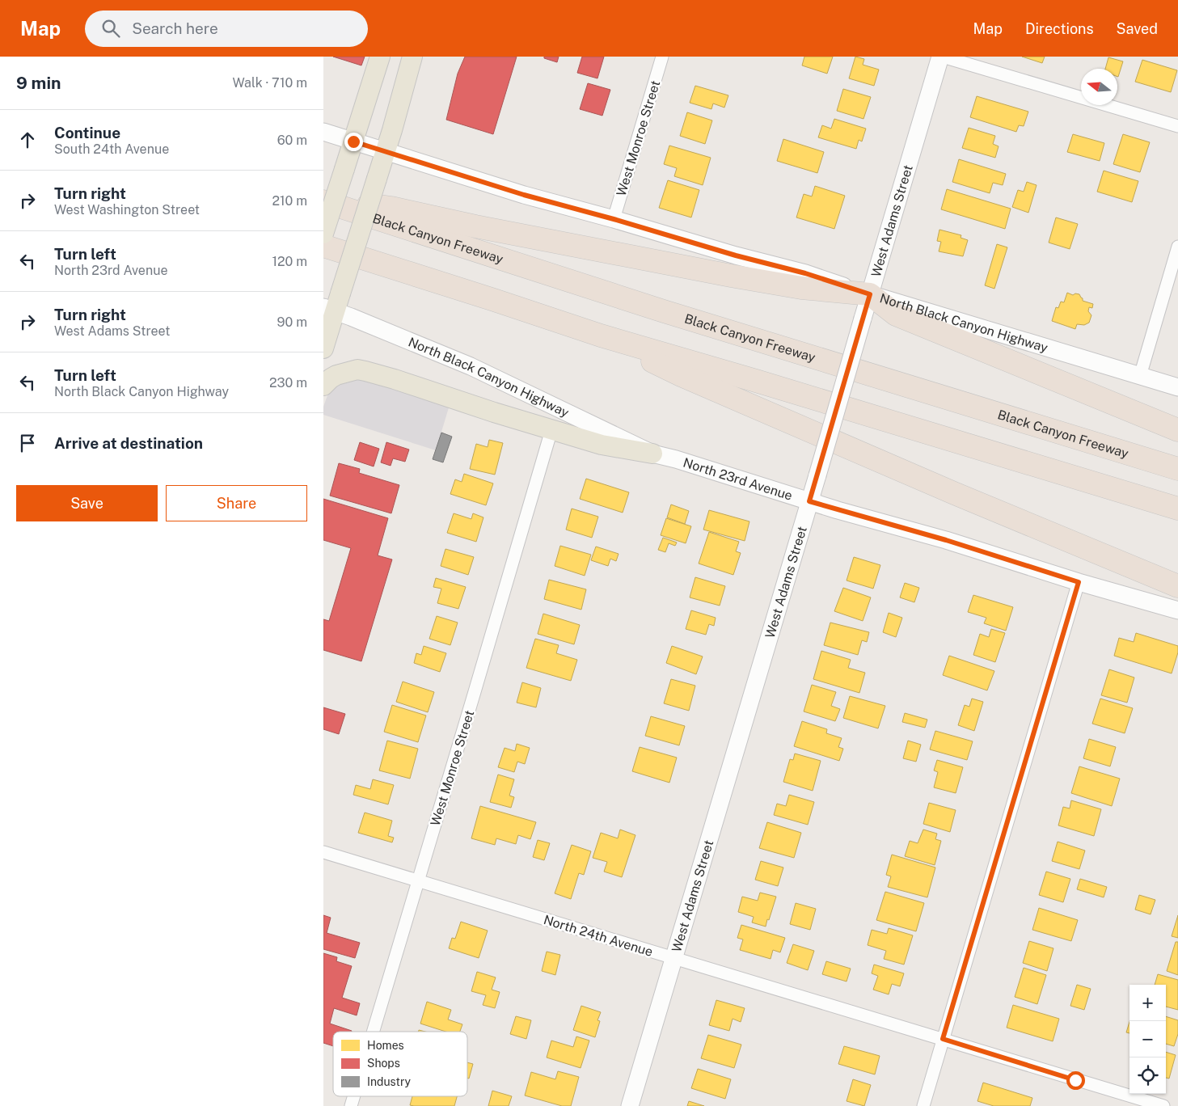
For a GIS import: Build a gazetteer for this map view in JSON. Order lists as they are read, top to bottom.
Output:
{
  "streets": {
    "highway": ["Black Canyon Freeway"],
    "main road": ["West Adams Street", "North Black Canyon Highway", "North 23rd Avenue"],
    "street": ["West Monroe Street", "North 24th Avenue"]
  },
  "crossings": [
    ["West Monroe Street", "North Black Canyon Highway"],
    ["West Monroe Street", "North 24th Avenue"],
    ["West Adams Street", "North Black Canyon Highway"],
    ["West Adams Street", "North 23rd Avenue"],
    ["West Adams Street", "North 24th Avenue"],
    ["North Black Canyon Highway", "North 23rd Avenue"]
  ],
  "legend": ["Homes", "Shops", "Industry"],
  "north": "left",
  "page": {
    "header": "Map",
    "search": "Search here",
    "nav": ["Map", "Directions", "Saved"],
    "heading": ["9 min", "Walk · 710 m"],
    "list": [
      ["Continue", "South 24th Avenue", "60 m"],
      ["Turn right", "West Washington Street", "210 m"],
      ["Turn left", "North 23rd Avenue", "120 m"],
      ["Turn right", "West Adams Street", "90 m"],
      ["Turn left", "North Black Canyon Highway", "230 m"],
      "Arrive at destination"
    ],
    "buttons": ["Save", "Share"],
    "map_buttons": ["+", "−"]
  }
}
